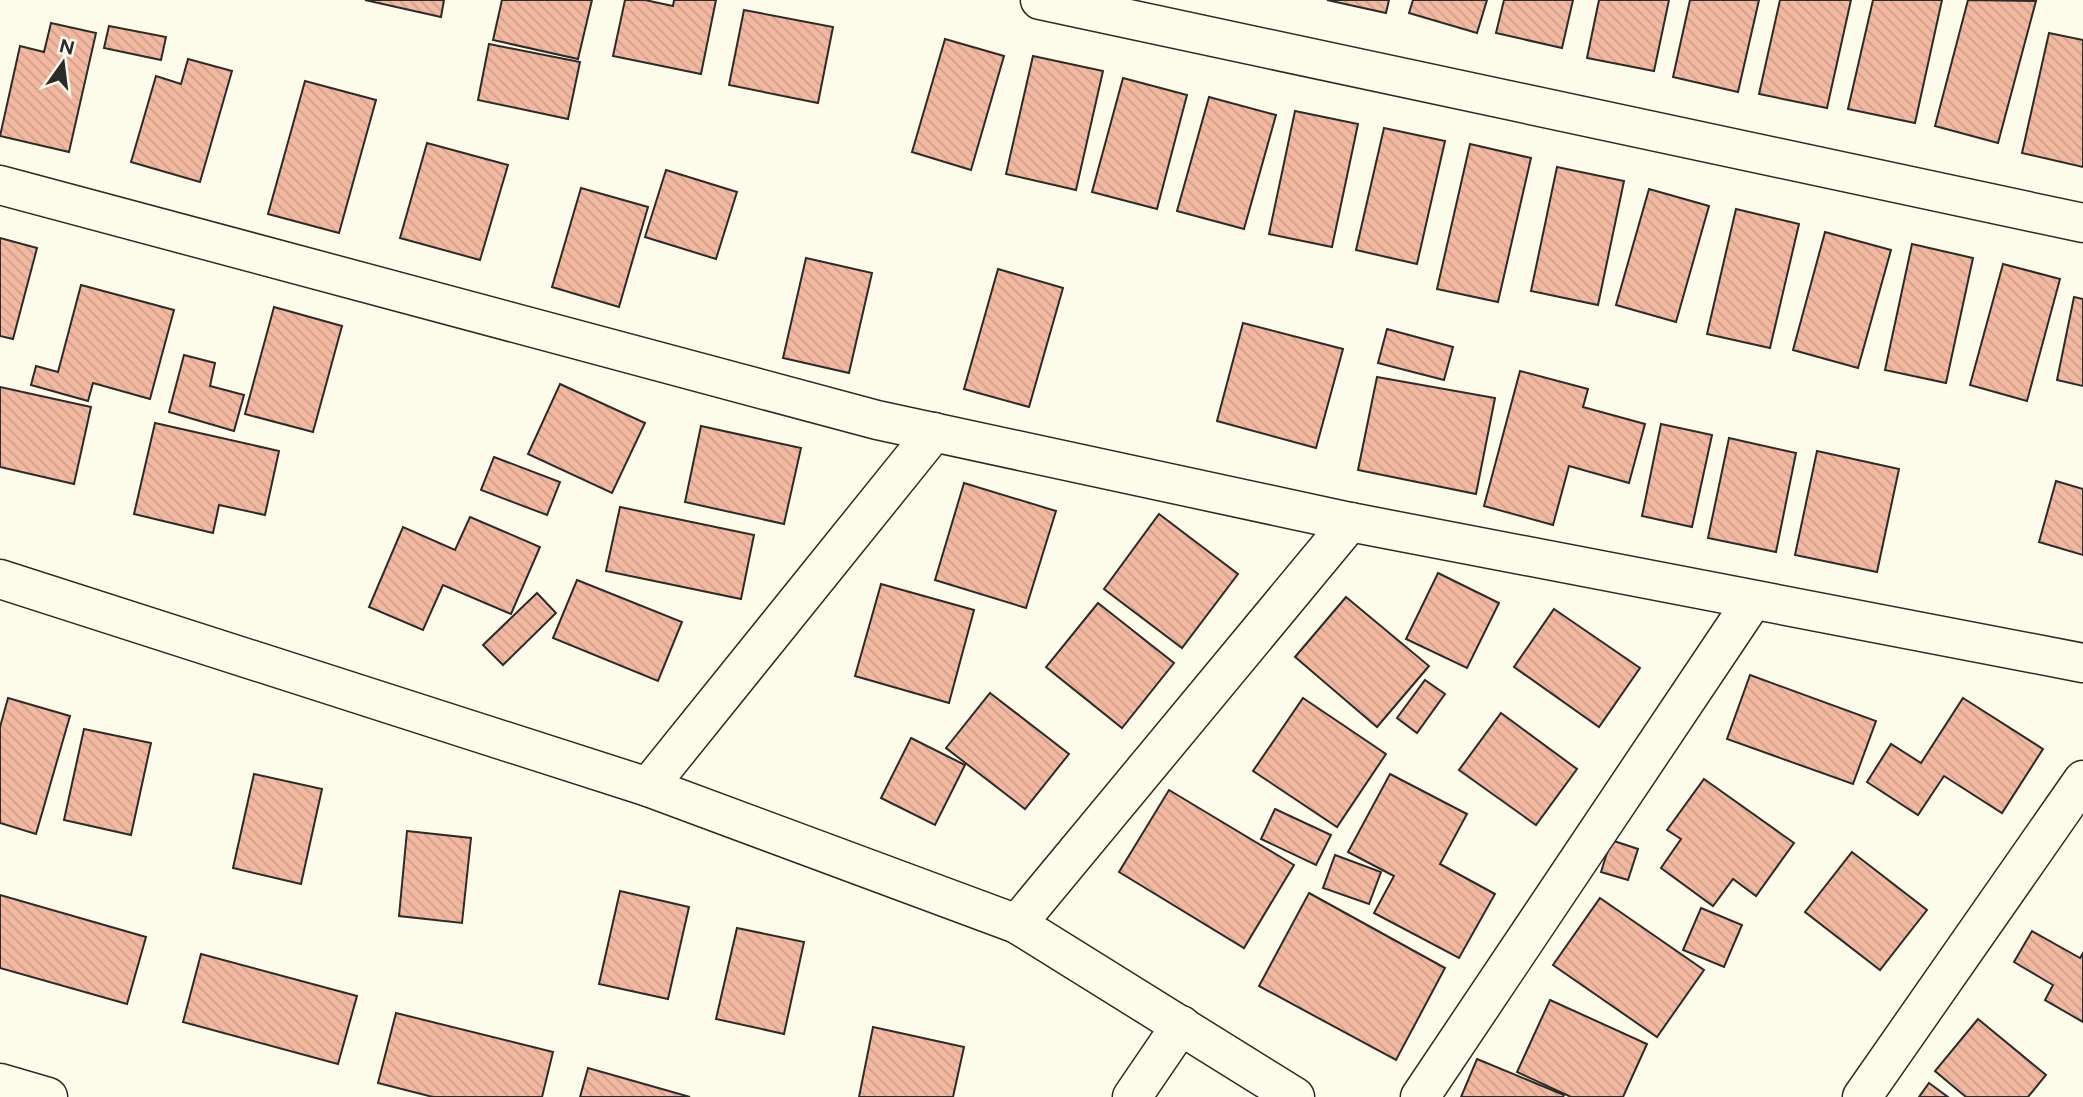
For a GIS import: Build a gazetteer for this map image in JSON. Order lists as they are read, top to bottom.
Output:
{
  "north": "top"
}
